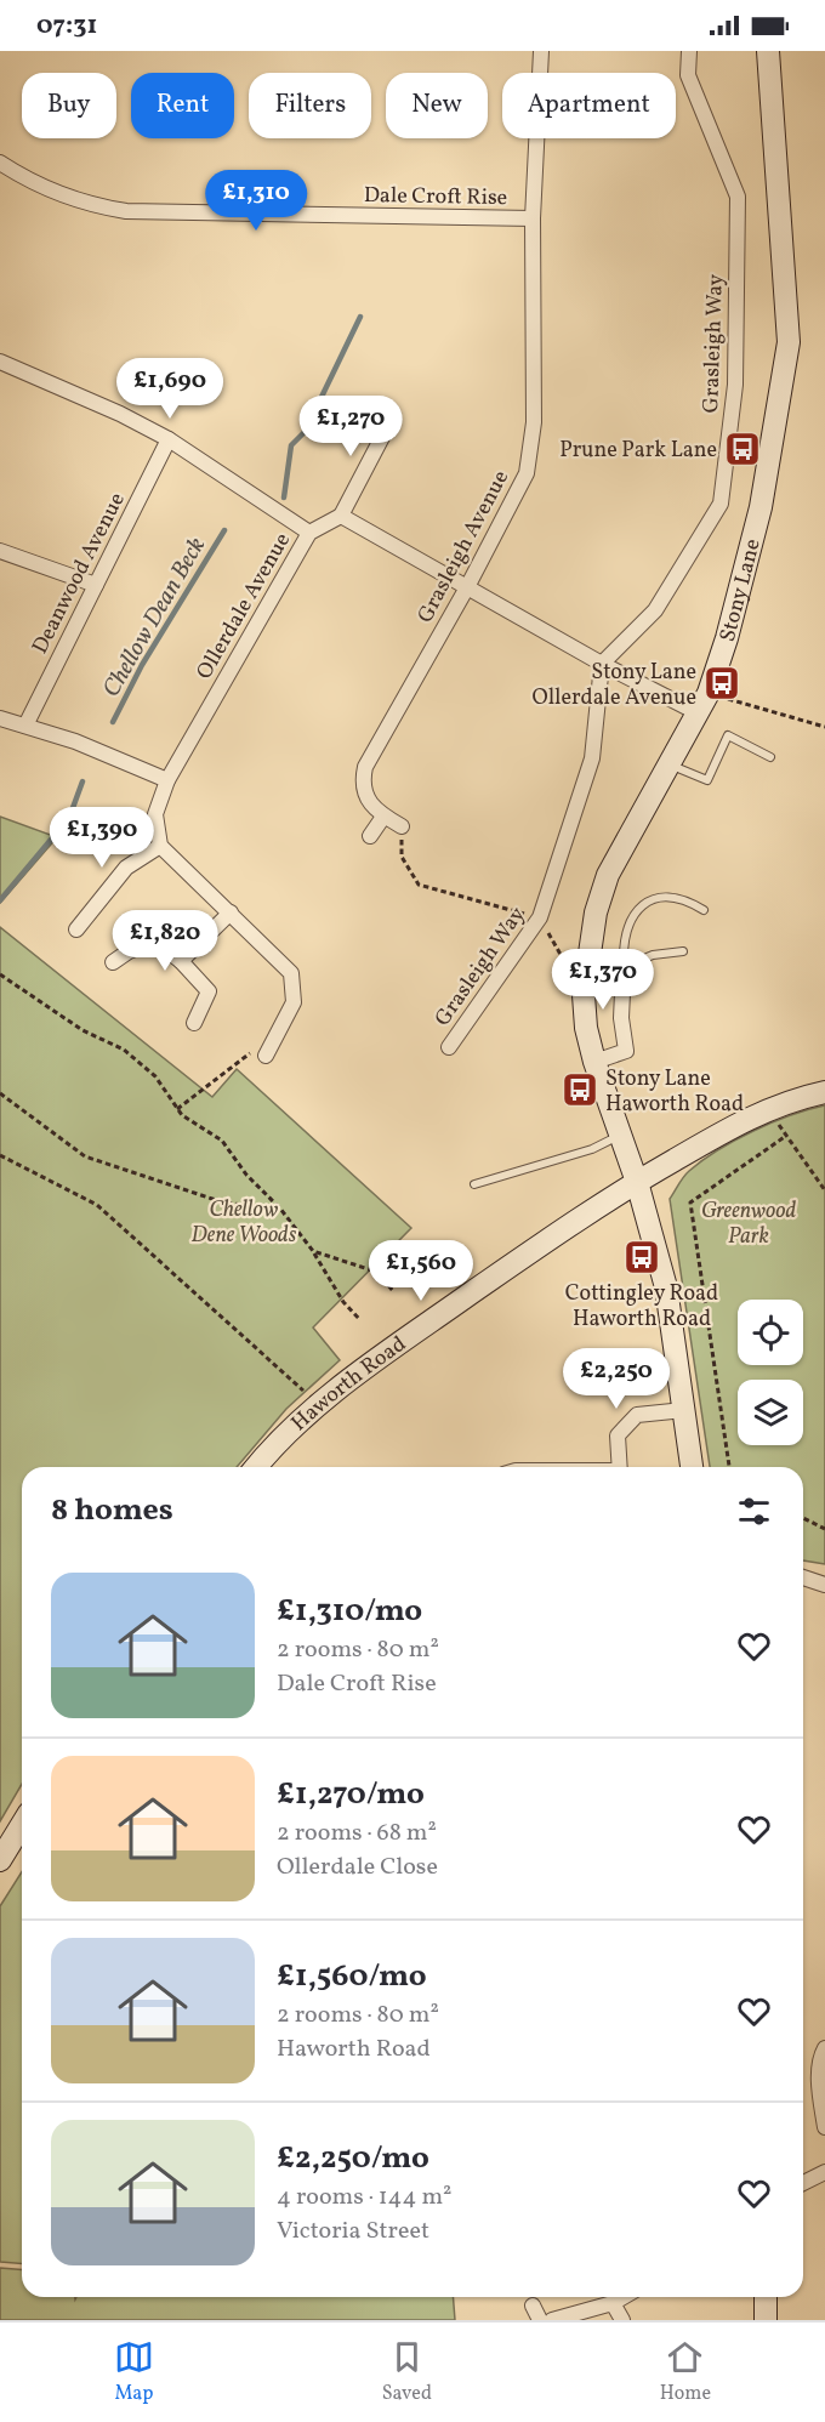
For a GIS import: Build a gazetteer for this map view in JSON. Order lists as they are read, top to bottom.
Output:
{
  "streets": {
    "street": [
      "Dale Croft Rise",
      "Grasleigh Way",
      "Grasleigh Avenue",
      "Deanwood Avenue",
      "Stony Lane",
      "Ollerdale Avenue",
      "Haworth Road"
    ]
  },
  "crossings": [
    ["Dale Croft Rise", "Grasleigh Avenue"],
    ["Stony Lane", "Haworth Road"]
  ],
  "water": ["Chellow Dean Beck"],
  "parks": ["Chellow Dene Woods", "Greenwood Park"],
  "places": {
    "bus stop": [
      "Prune Park Lane",
      "Stony Lane Ollerdale Avenue",
      "Stony Lane Haworth Road",
      "Cottingley Road Haworth Road"
    ]
  },
  "page": {
    "status": "07:31",
    "chip": [
      "Buy",
      "Rent",
      "Filters",
      "New",
      "Apartment"
    ],
    "price": [
      "£1,310",
      "£1,690",
      "£1,270",
      "£1,390",
      "£1,820",
      "£1,370",
      "£1,560",
      "£2,250"
    ],
    "heading": "8 homes",
    "list": [
      {
        "name": "£1,310/mo",
        "note": "2 rooms · 80 m² · Dale Croft Rise"
      },
      {
        "name": "£1,270/mo",
        "note": "2 rooms · 68 m² · Ollerdale Close"
      },
      {
        "name": "£1,560/mo",
        "note": "2 rooms · 80 m² · Haworth Road"
      },
      {
        "name": "£2,250/mo",
        "note": "4 rooms · 144 m² · Victoria Street"
      }
    ],
    "tabs": ["Map", "Saved", "Home"]
  }
}
